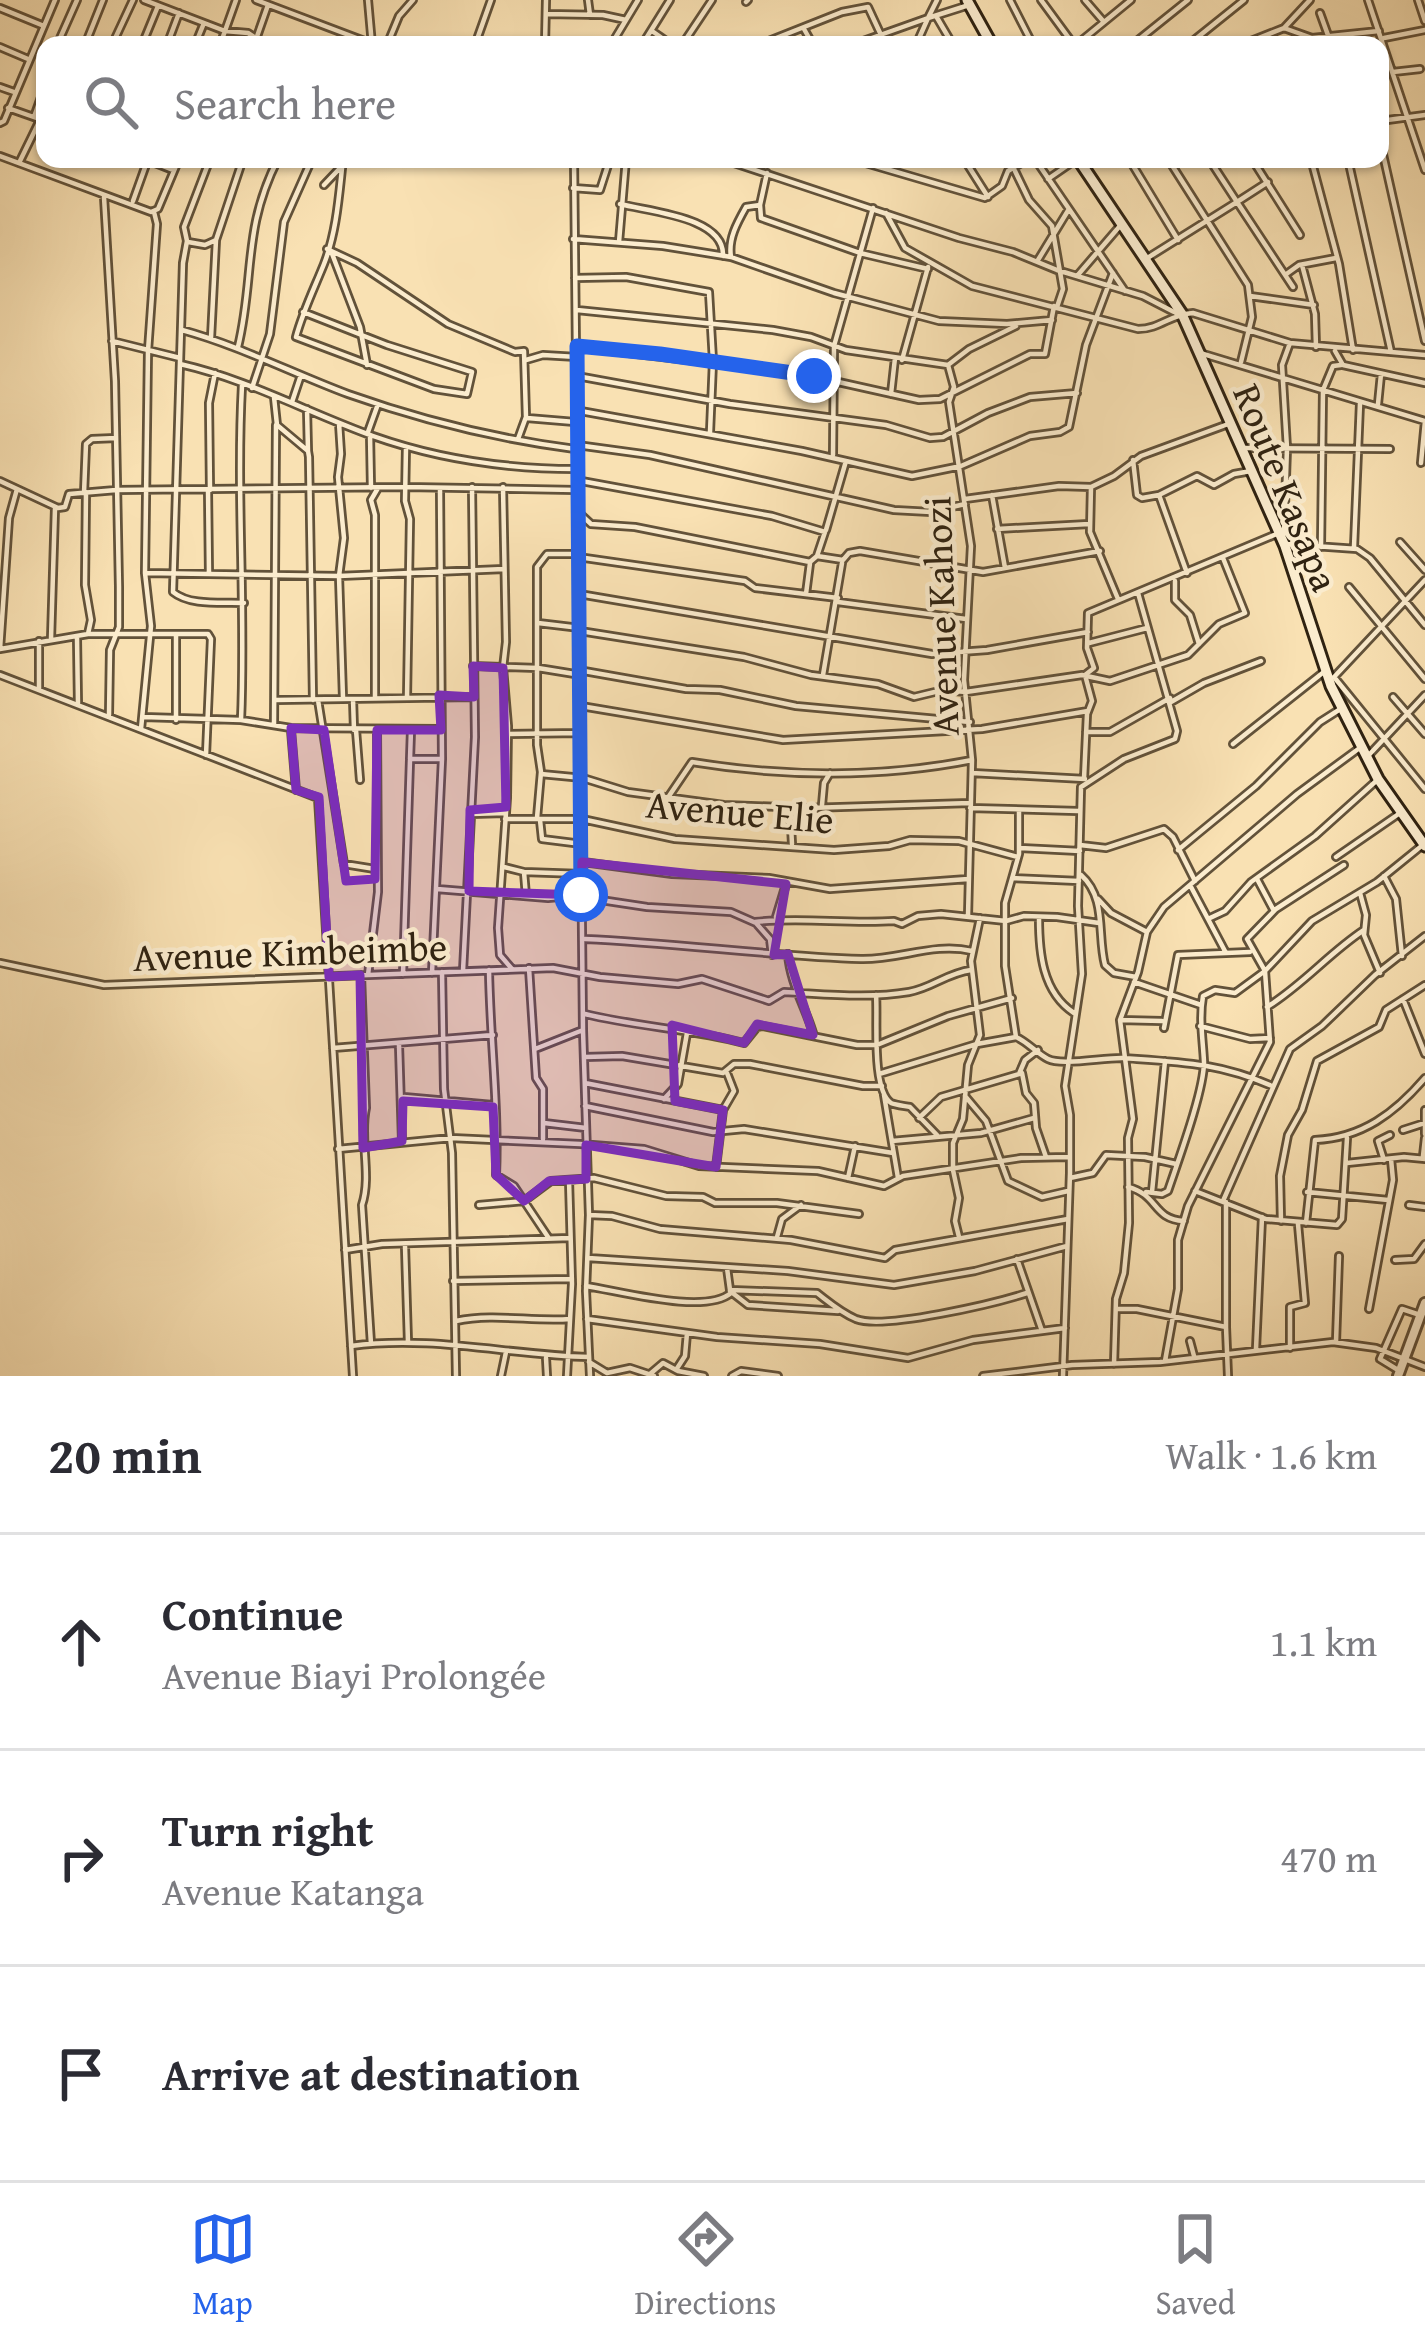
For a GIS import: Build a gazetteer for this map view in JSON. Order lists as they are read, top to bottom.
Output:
{
  "streets": {
    "main road": ["Route Kasapa"],
    "street": ["Avenue Kahozi", "Avenue Elie", "Avenue Kimbeimbe"]
  },
  "crossings": [
    ["Avenue Kahozi", "Avenue Elie"]
  ],
  "page": {
    "search": "Search here",
    "heading": ["20 min", "Walk · 1.6 km"],
    "list": [
      ["Continue", "Avenue Biayi Prolongée", "1.1 km"],
      ["Turn right", "Avenue Katanga", "470 m"],
      "Arrive at destination"
    ],
    "nav": ["Map", "Directions", "Saved"]
  }
}
